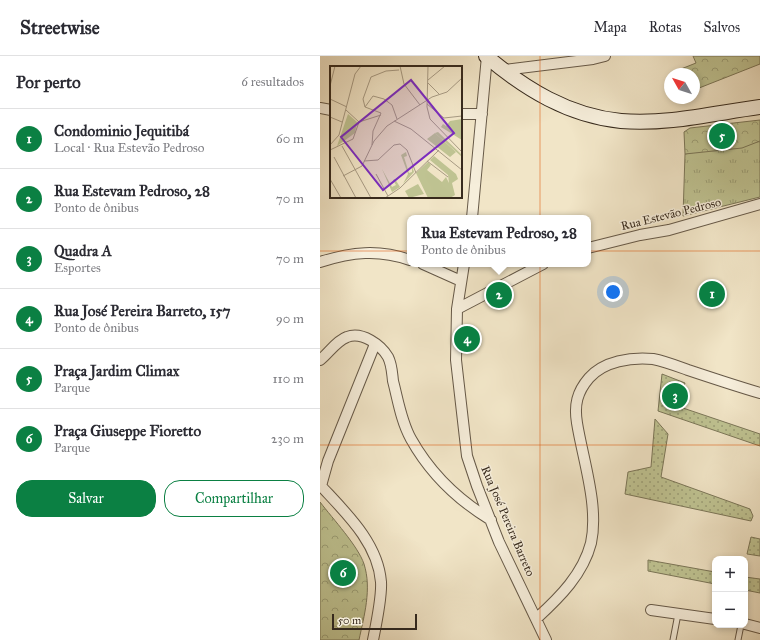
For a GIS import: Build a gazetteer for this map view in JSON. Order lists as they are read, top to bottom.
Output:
{
  "streets": {
    "street": ["Rua Estevão Pedroso", "Rua José Pereira Barreto"]
  },
  "scale_bar": "50 m",
  "north": "top left",
  "page": {
    "header": "Streetwise",
    "nav": ["Mapa", "Rotas", "Salvos"],
    "heading": ["Por perto", "6 resultados"],
    "list": [
      {
        "mark": "1",
        "name": "Condominio Jequitibá",
        "note": "Local · Rua Estevão Pedroso",
        "value": "60 m"
      },
      {
        "mark": "2",
        "name": "Rua Estevam Pedroso, 28",
        "note": "Ponto de ônibus",
        "value": "70 m"
      },
      {
        "mark": "3",
        "name": "Quadra A",
        "note": "Esportes",
        "value": "70 m"
      },
      {
        "mark": "4",
        "name": "Rua José Pereira Barreto, 157",
        "note": "Ponto de ônibus",
        "value": "90 m"
      },
      {
        "mark": "5",
        "name": "Praça Jardim Climax",
        "note": "Parque",
        "value": "110 m"
      },
      {
        "mark": "6",
        "name": "Praça Giuseppe Fioretto",
        "note": "Parque",
        "value": "230 m"
      }
    ],
    "pins": [
      "5",
      "1",
      "2",
      "4",
      "3",
      "6"
    ],
    "popup": ["Rua Estevam Pedroso, 28", "Ponto de ônibus"],
    "buttons": ["Salvar", "Compartilhar"],
    "map_buttons": ["+", "−"],
    "scale": "50 m"
  }
}
